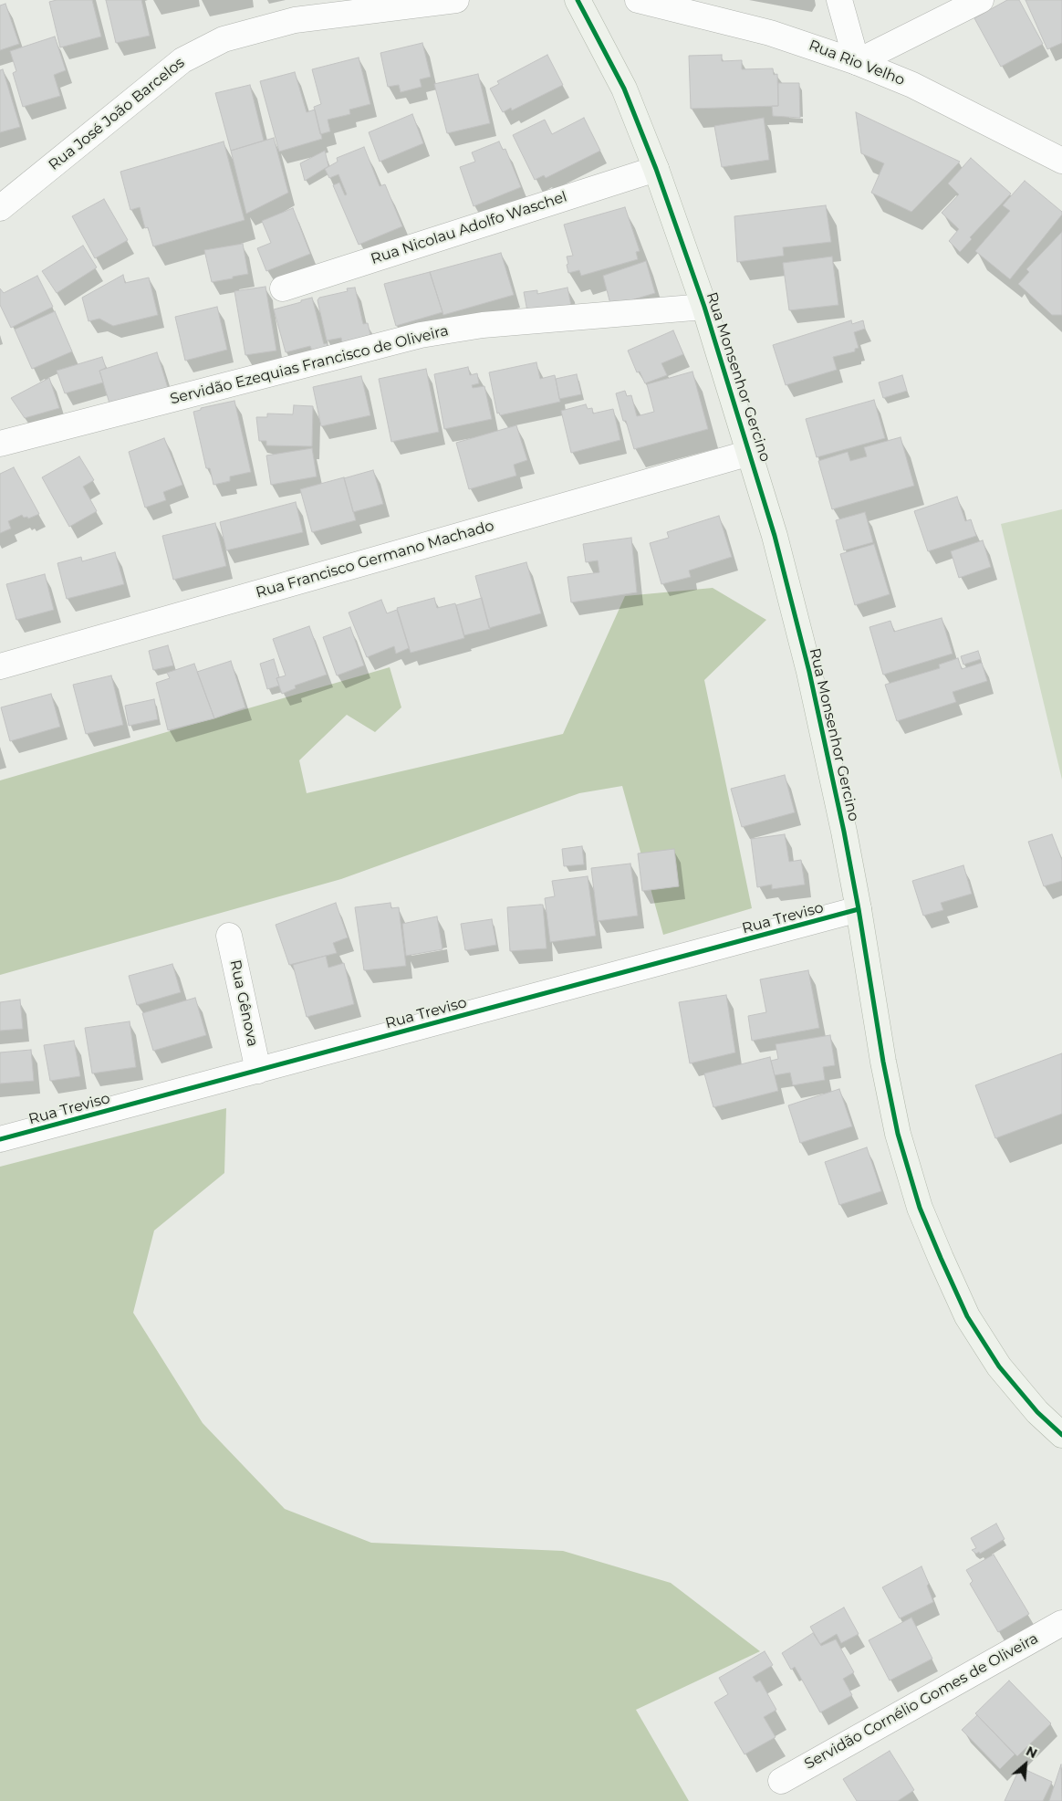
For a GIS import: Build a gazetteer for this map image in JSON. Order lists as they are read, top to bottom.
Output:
{
  "streets": {
    "main road": ["Rua Monsenhor Gercino"],
    "street": [
      "Rua Rio Velho",
      "Rua José João Barcelos",
      "Rua Nicolau Adolfo Waschel",
      "Servidão Ezequias Francisco de Oliveira",
      "Rua Francisco Germano Machado",
      "Rua Treviso",
      "Rua Gênova",
      "Servidão Cornélio Gomes de Oliveira"
    ]
  },
  "crossings": [
    ["Rua Nicolau Adolfo Waschel", "Rua Monsenhor Gercino"],
    ["Servidão Ezequias Francisco de Oliveira", "Rua Monsenhor Gercino"],
    ["Rua Monsenhor Gercino", "Rua Francisco Germano Machado"],
    ["Rua Monsenhor Gercino", "Rua Treviso"],
    ["Rua Treviso", "Rua Gênova"]
  ],
  "north": "top right"
}
